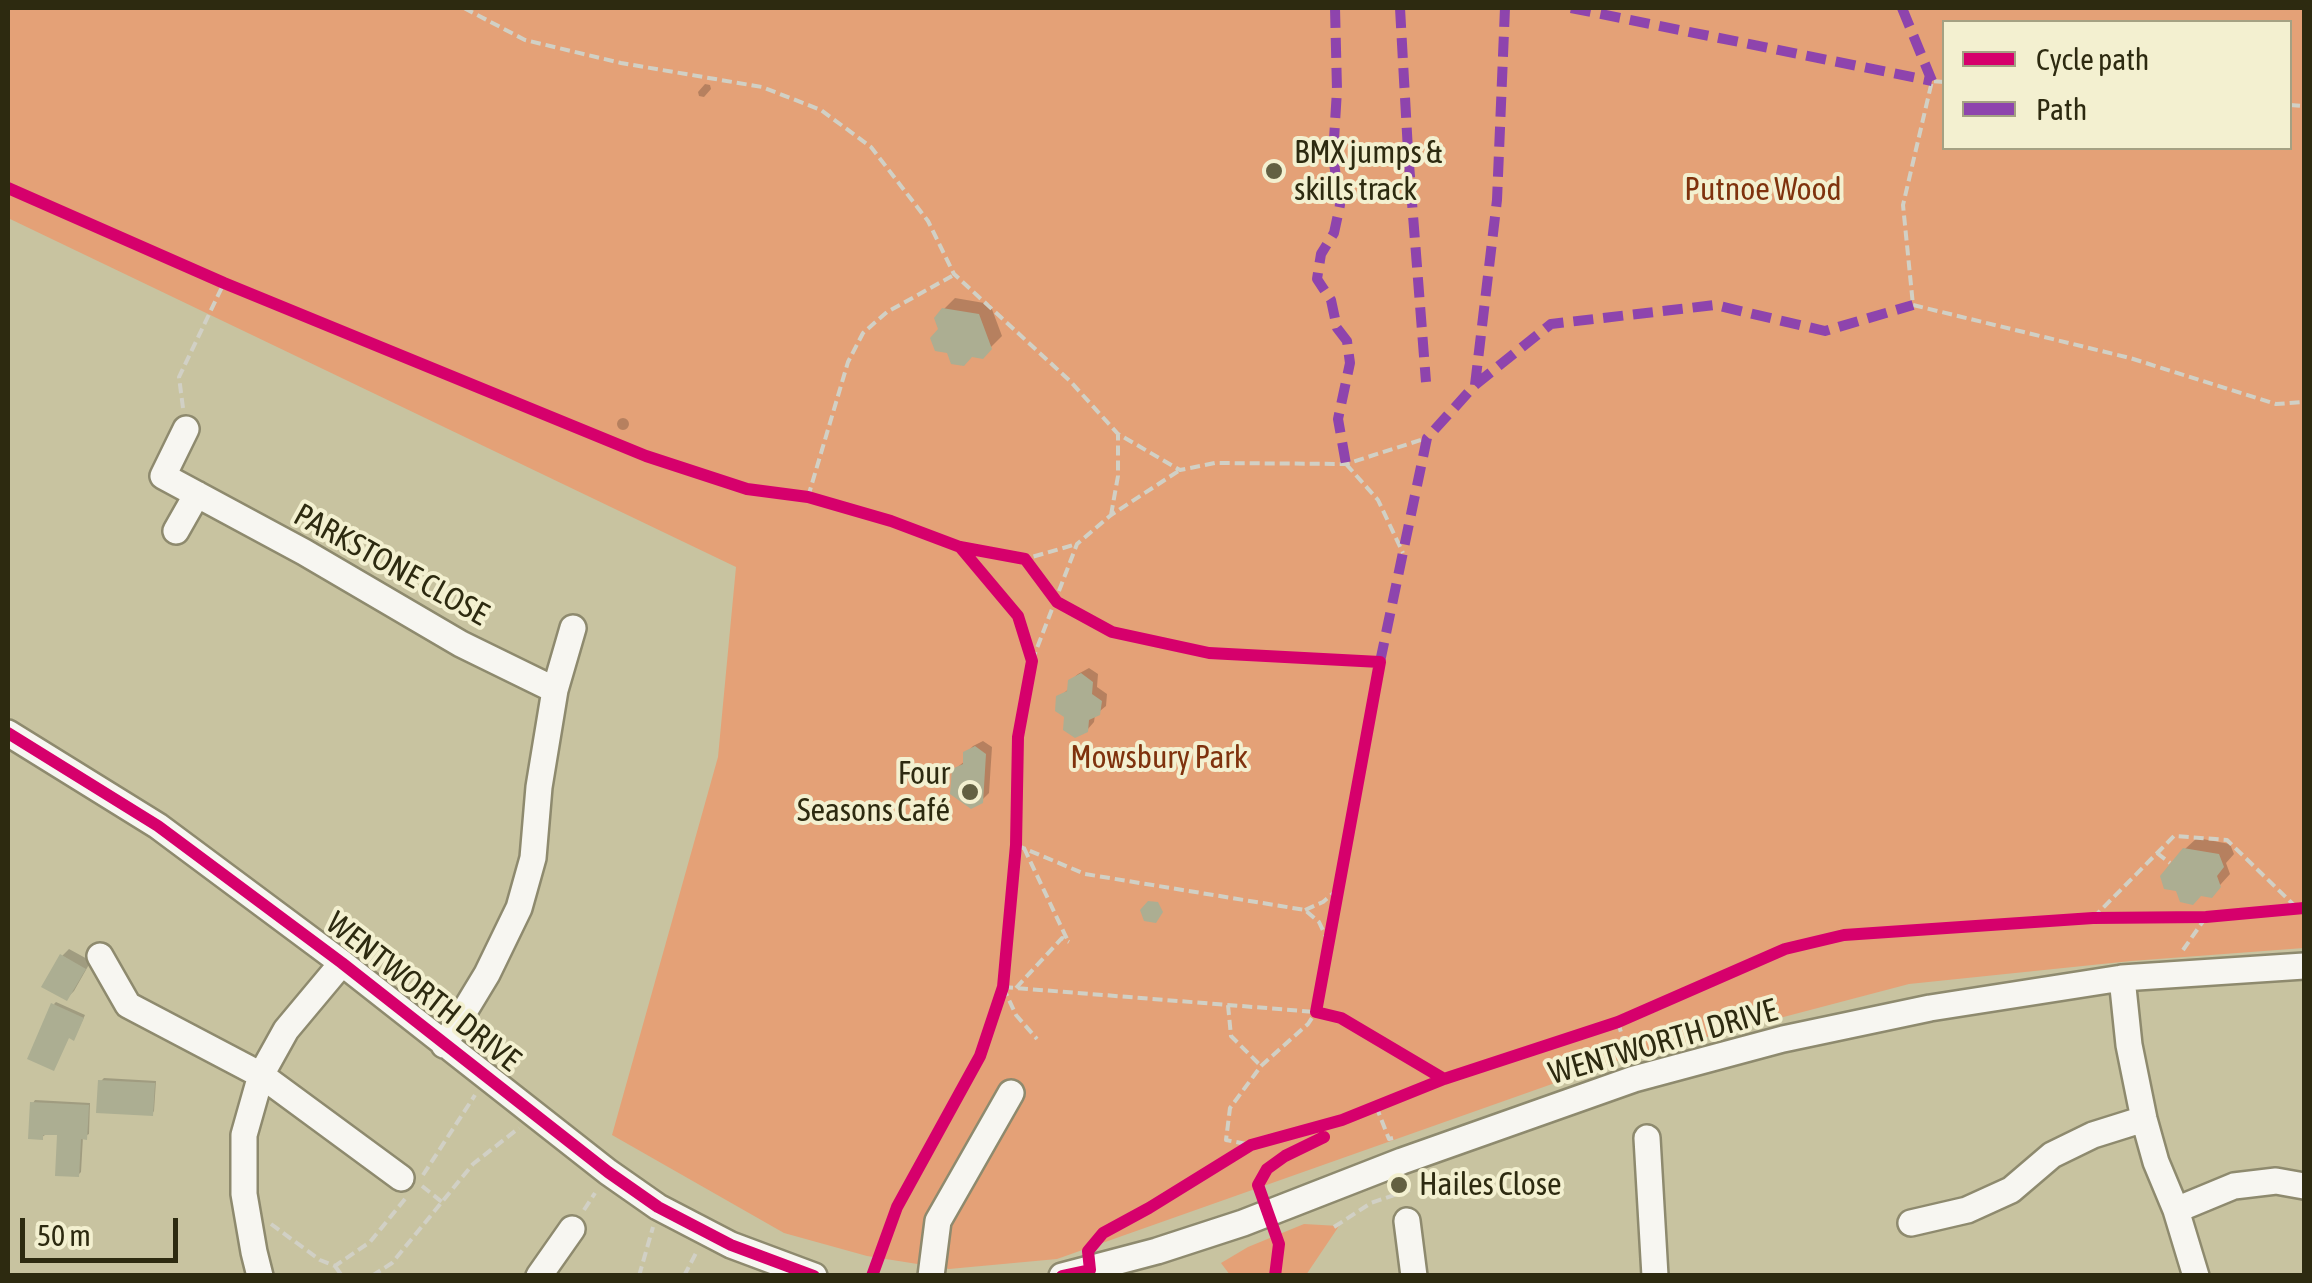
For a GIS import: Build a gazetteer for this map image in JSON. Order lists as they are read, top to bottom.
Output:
{
  "streets": {
    "street": ["PARKSTONE CLOSE", "WENTWORTH DRIVE"]
  },
  "parks": ["Putnoe Wood", "Mowsbury Park"],
  "places": ["BMX jumps & skills track", "Four Seasons Café", "Hailes Close"],
  "legend": ["Cycle path", "Path"],
  "scale_bar": "50 m"
}
